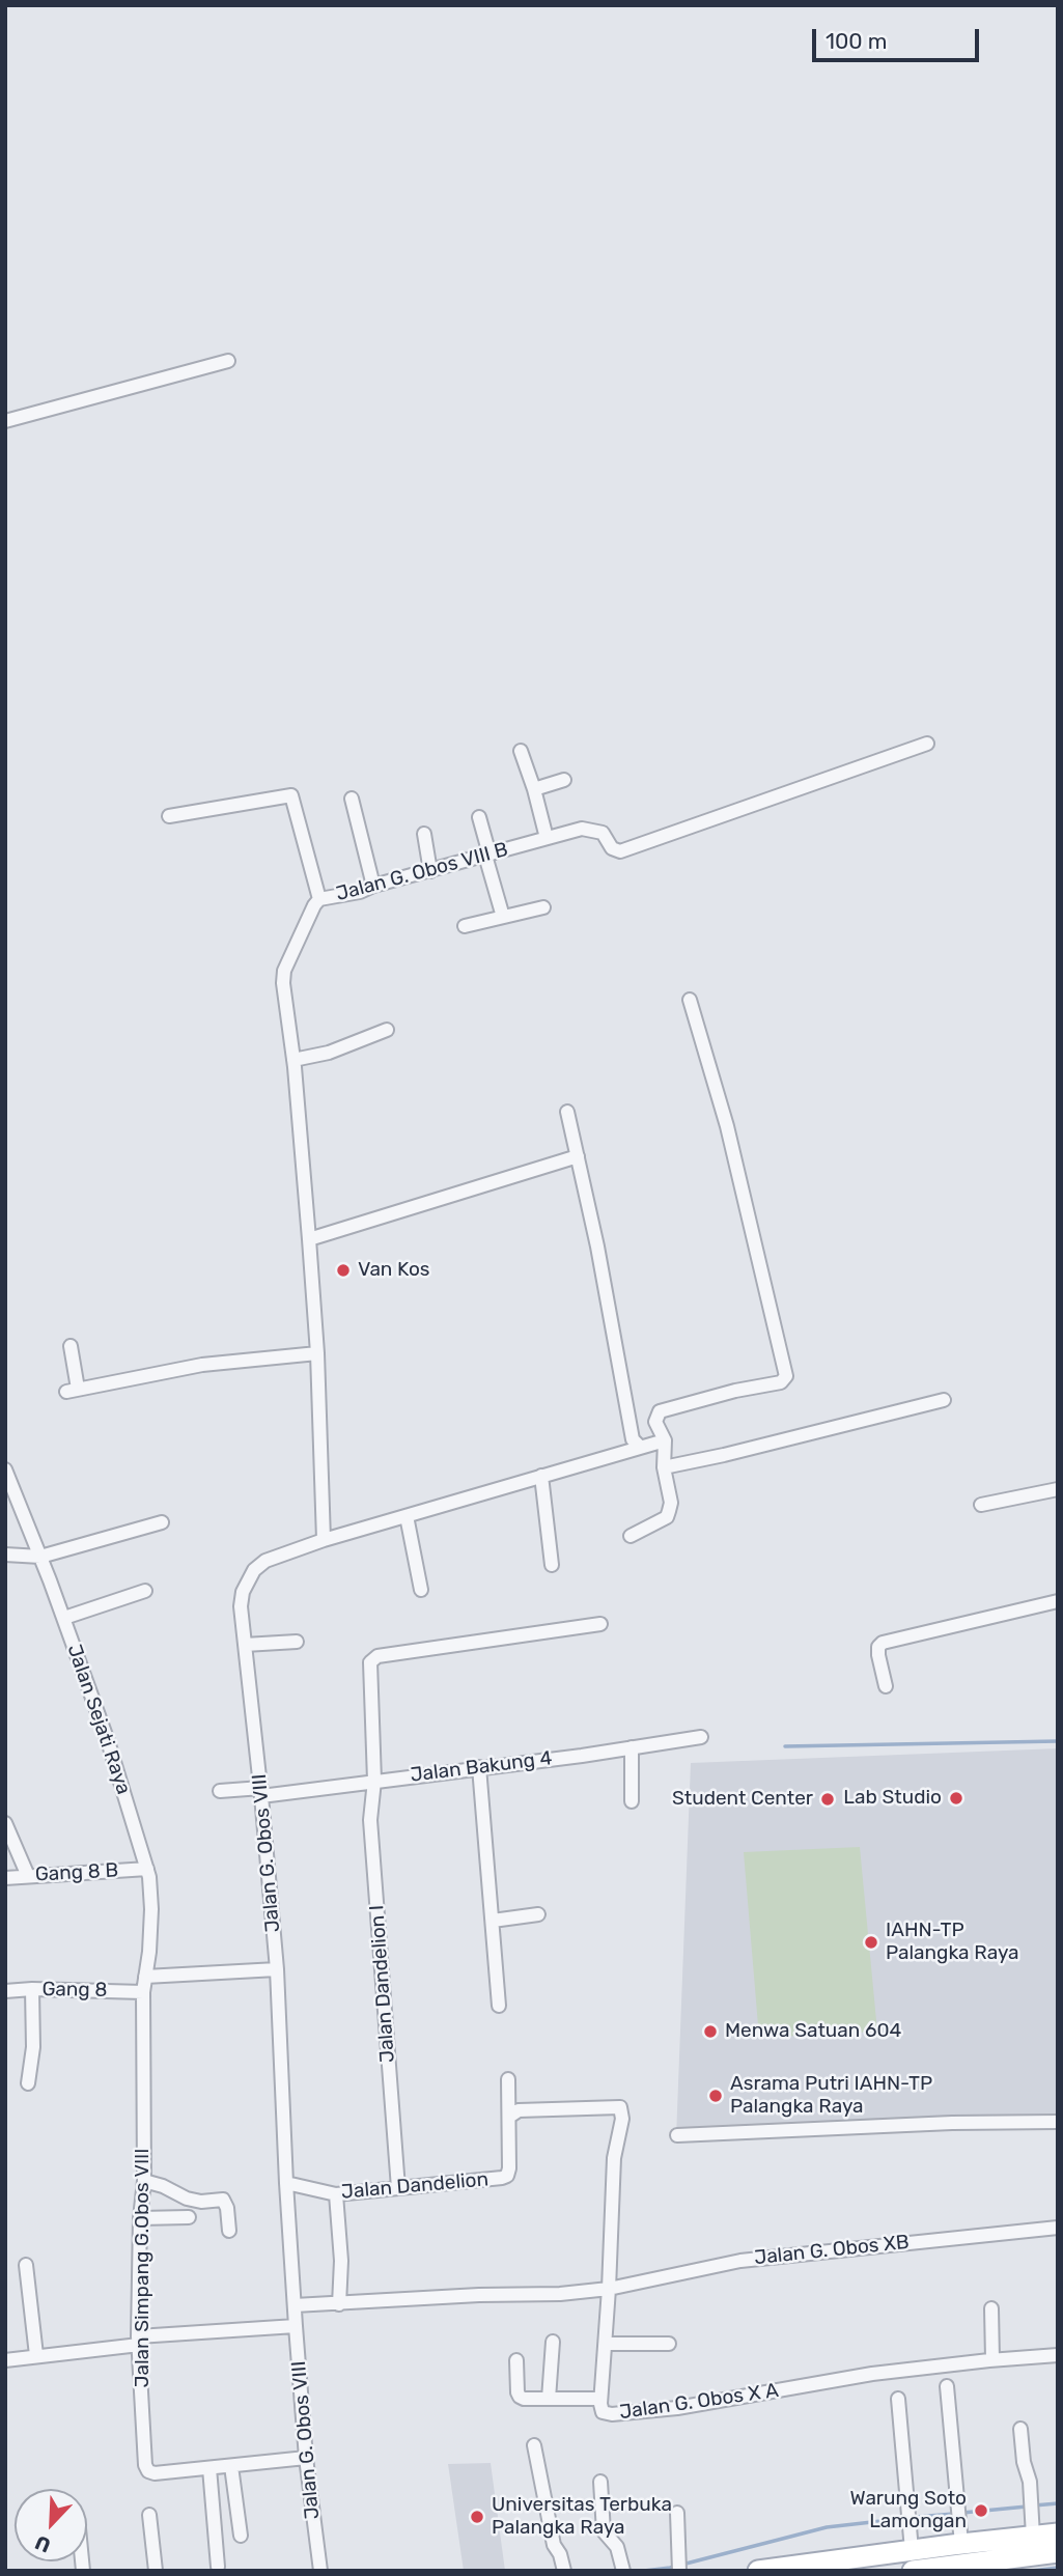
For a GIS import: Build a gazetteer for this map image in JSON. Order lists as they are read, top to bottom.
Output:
{
  "streets": {
    "street": [
      "Jalan G. Obos VIII B",
      "Jalan Sejati Raya",
      "Jalan Bakung 4",
      "Jalan G. Obos VIII",
      "Gang 8 B",
      "Jalan Dandelion I",
      "Gang 8",
      "Jalan Dandelion",
      "Jalan G. Obos XB",
      "Jalan Simpang G.Obos VIII",
      "Jalan G. Obos X A"
    ]
  },
  "crossings": [
    ["Jalan G. Obos VIII B", "Jalan G. Obos VIII"],
    ["Jalan Sejati Raya", "Gang 8 B"],
    ["Jalan Sejati Raya", "Jalan Simpang G.Obos VIII"],
    ["Jalan Bakung 4", "Jalan G. Obos VIII"],
    ["Jalan Bakung 4", "Jalan Dandelion I"],
    ["Jalan G. Obos VIII", "Jalan Dandelion"],
    ["Jalan G. Obos VIII", "Jalan Simpang G.Obos VIII"],
    ["Jalan Dandelion I", "Jalan Dandelion"],
    ["Gang 8", "Jalan Simpang G.Obos VIII"],
    ["Jalan Dandelion", "Jalan G. Obos X A"],
    ["Jalan G. Obos XB", "Jalan G. Obos X A"]
  ],
  "places": [
    "Van Kos",
    "Lab Studio",
    "Student Center",
    "IAHN-TP Palangka Raya",
    "Menwa Satuan 604",
    "Asrama Putri IAHN-TP Palangka Raya",
    "Warung Soto Lamongan",
    "Universitas Terbuka Palangka Raya"
  ],
  "scale_bar": "100 m",
  "north": "bottom left"
}
